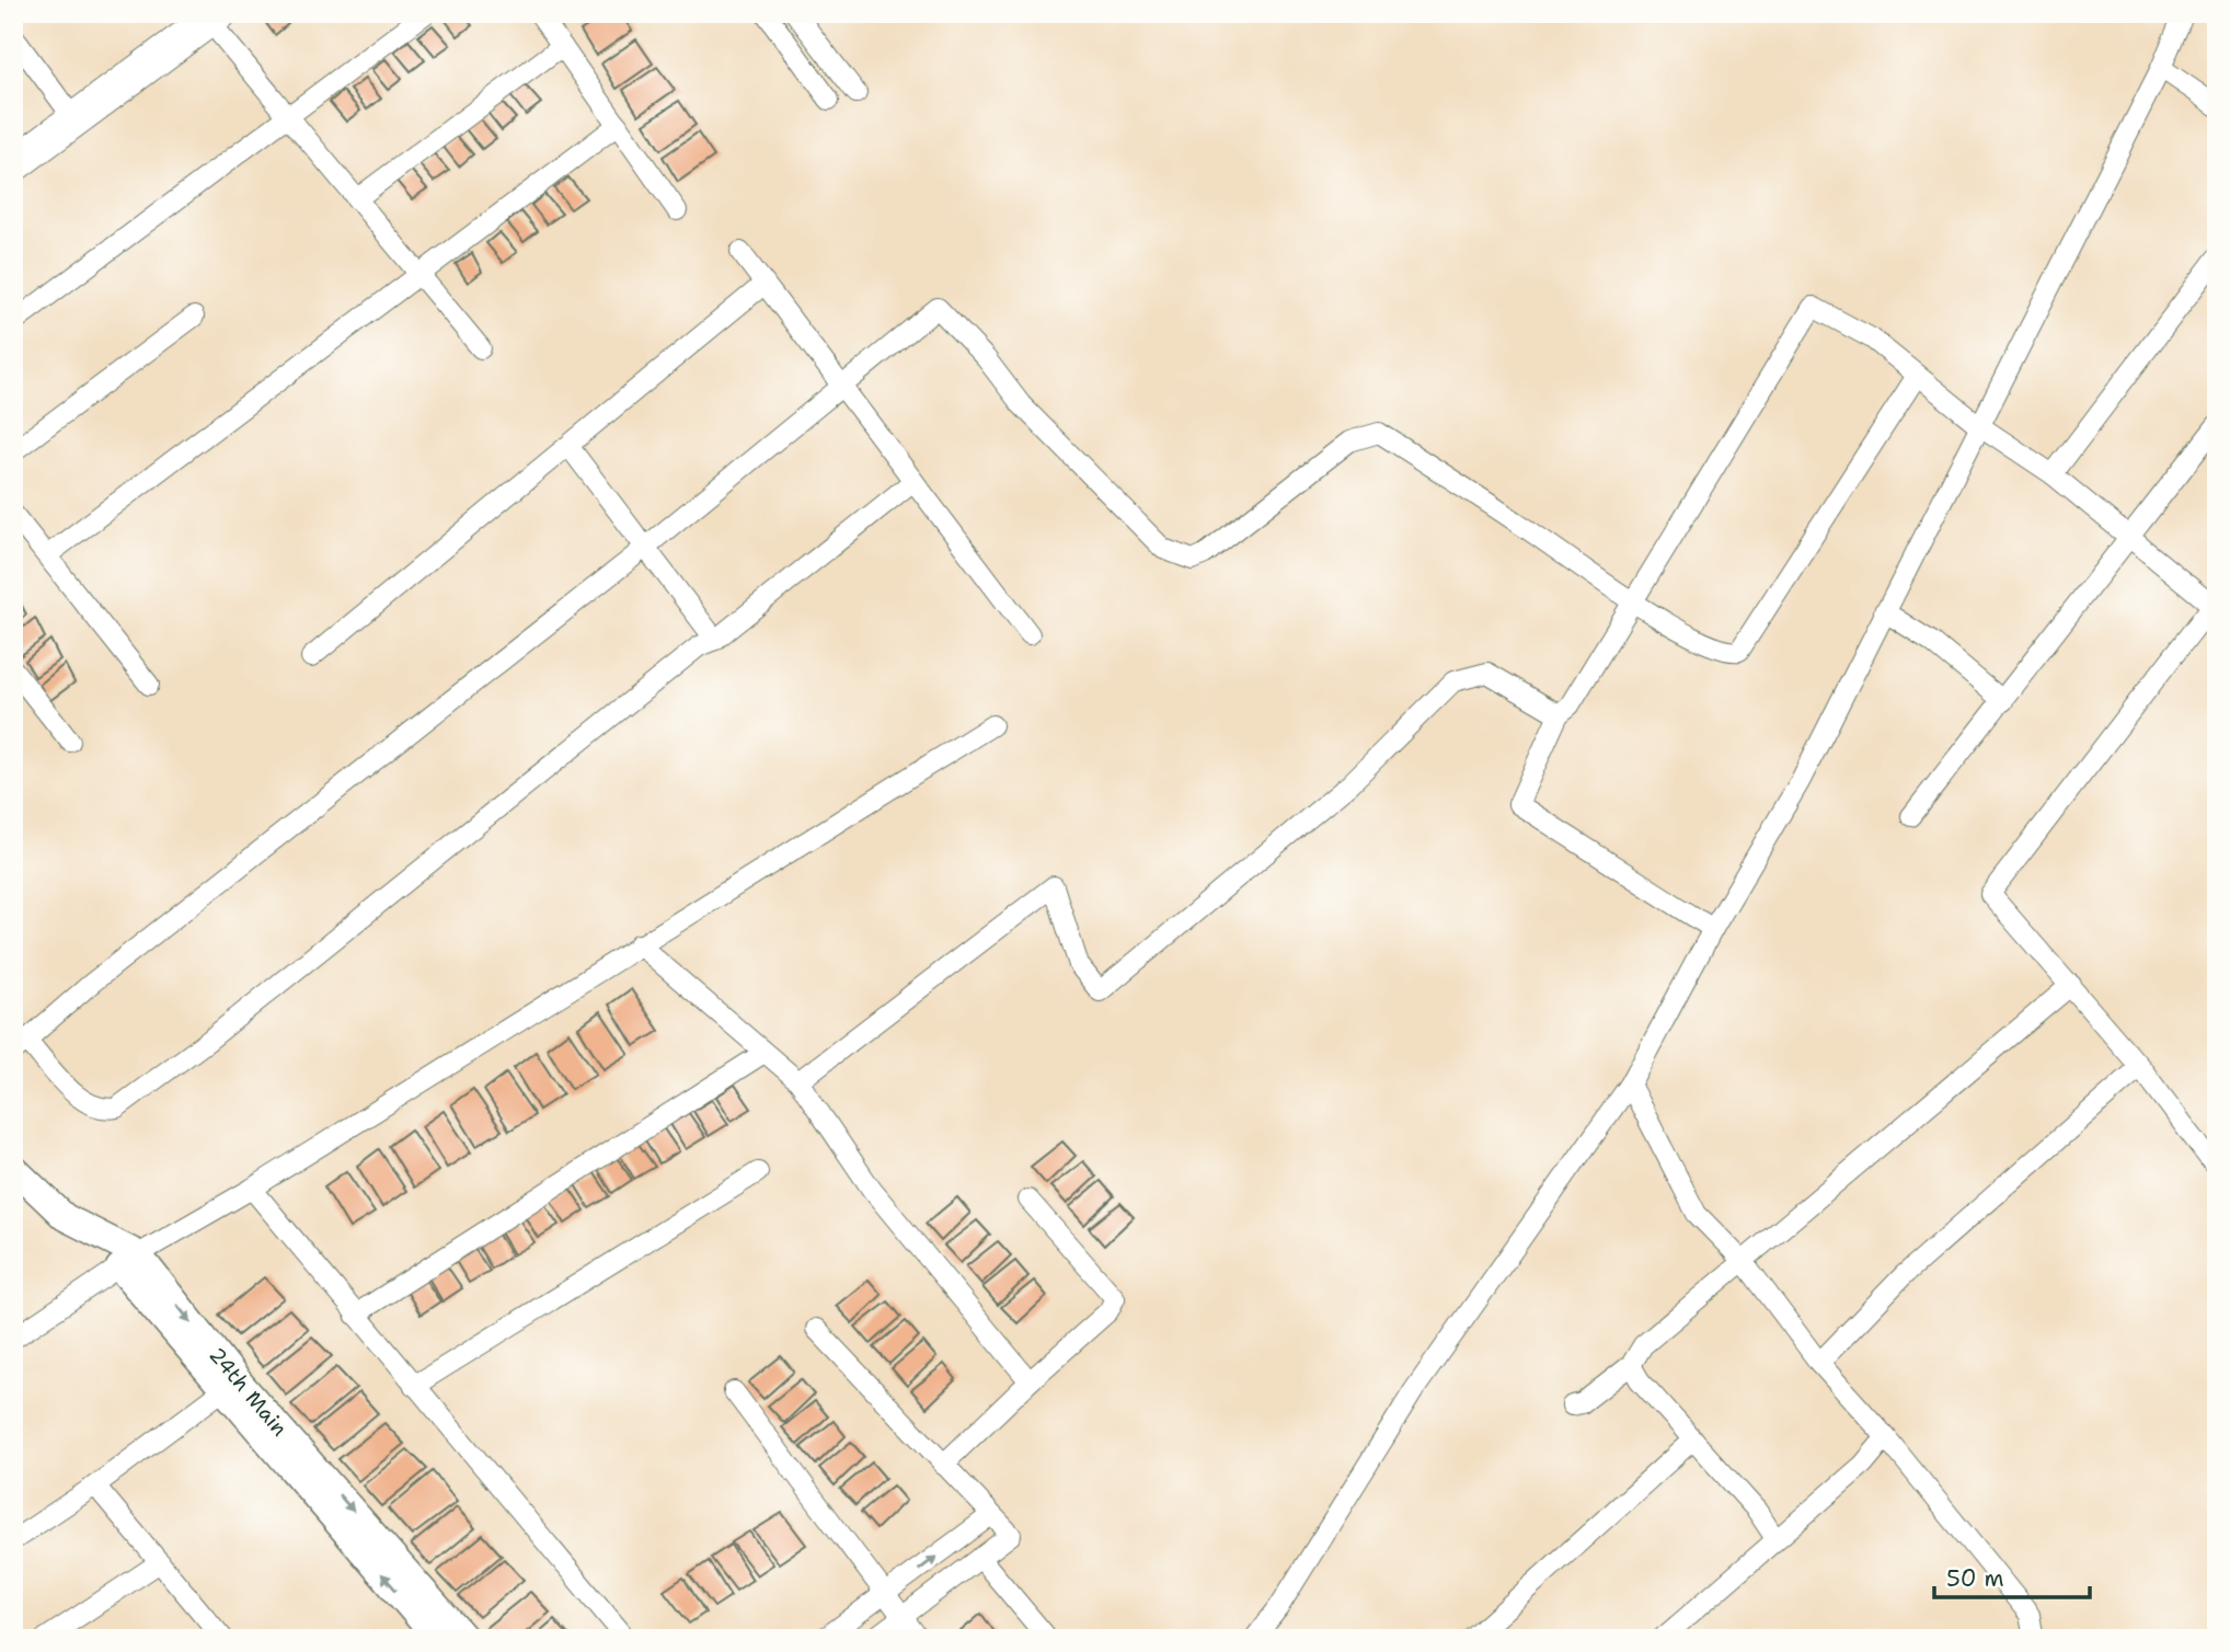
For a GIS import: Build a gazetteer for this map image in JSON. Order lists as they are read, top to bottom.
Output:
{
  "streets": {
    "street": ["24th Main"]
  },
  "scale_bar": "50 m"
}
